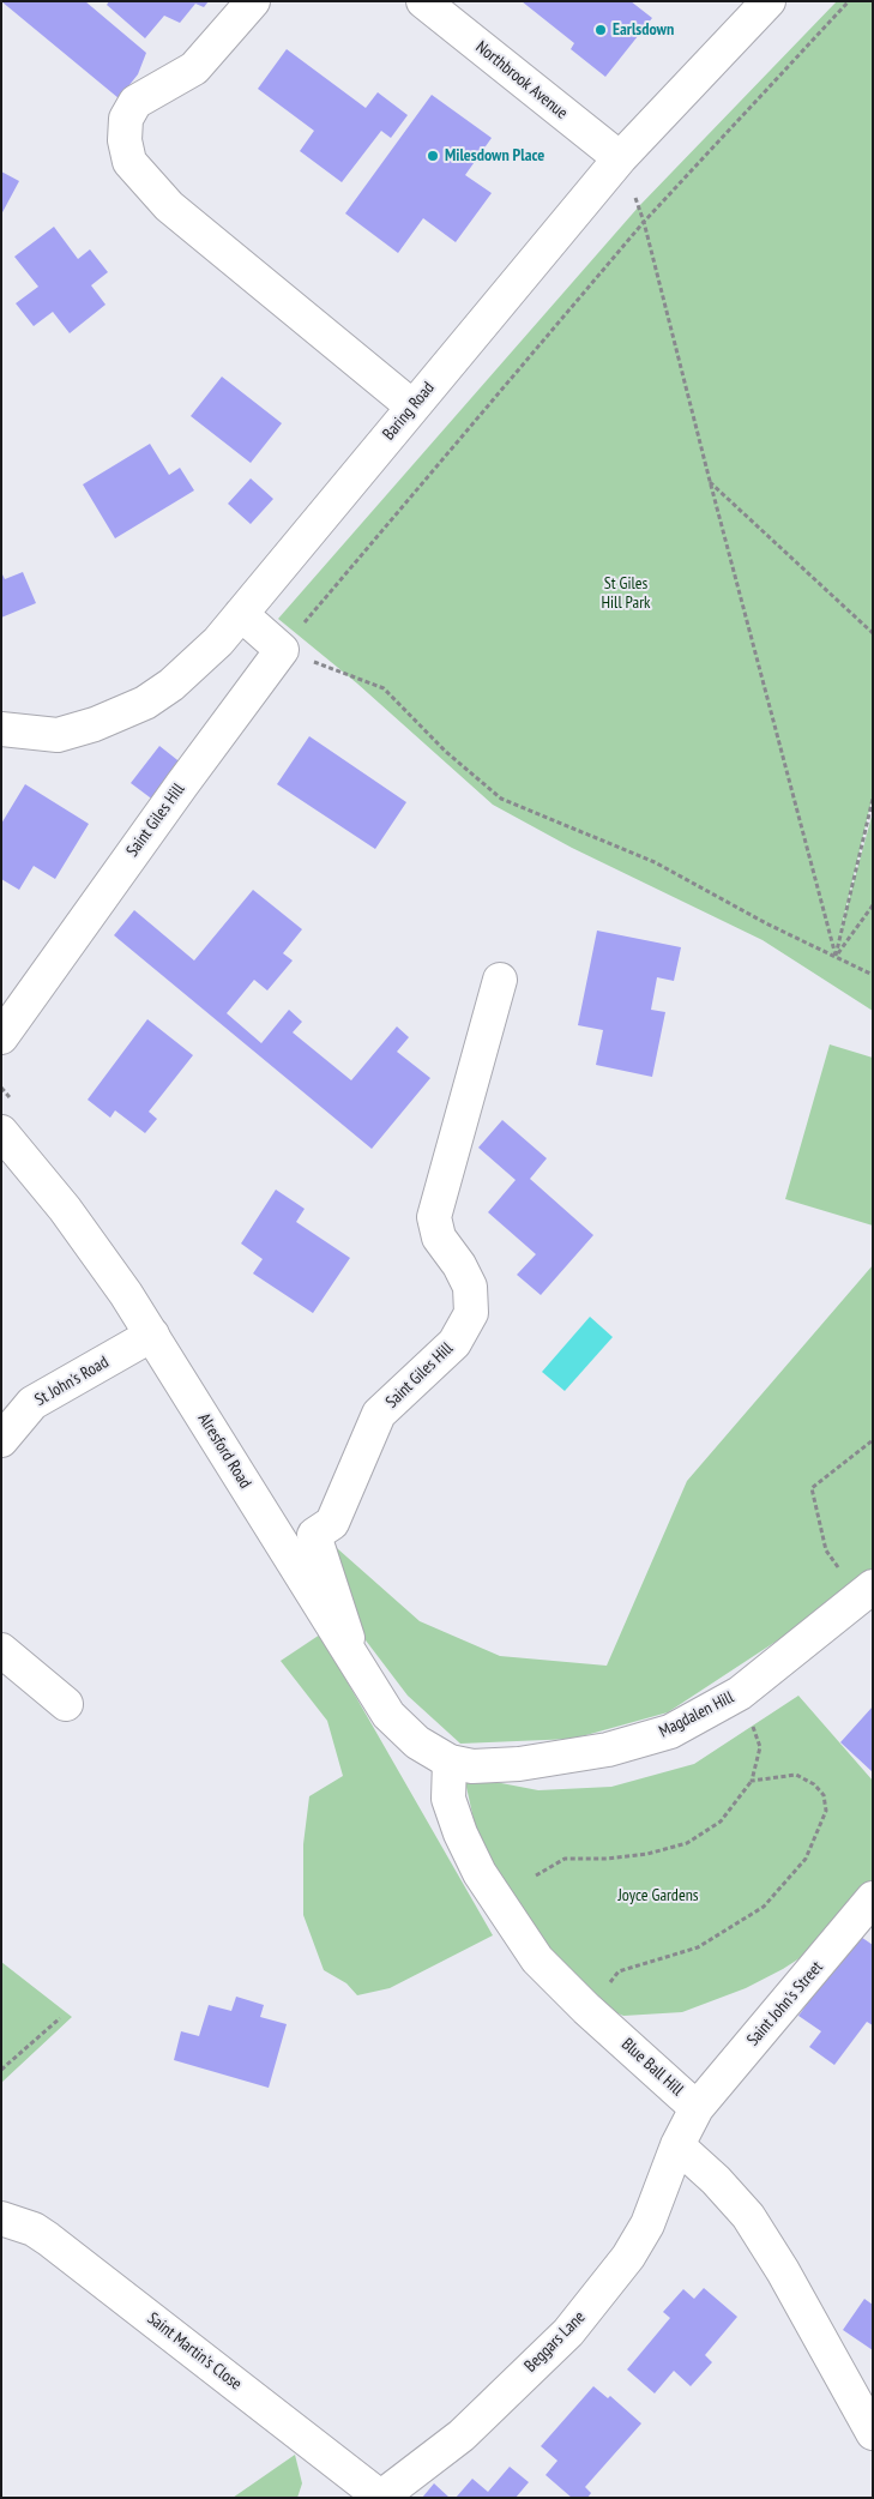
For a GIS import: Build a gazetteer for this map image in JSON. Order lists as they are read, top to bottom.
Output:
{
  "streets": {
    "street": [
      "Northbrook Avenue",
      "Baring Road",
      "Saint Giles Hill",
      "St John's Road",
      "Alresford Road",
      "Magdalen Hill",
      "Saint John's Street",
      "Blue Ball Hill",
      "Beggars Lane",
      "Saint Martin's Close"
    ]
  },
  "crossings": [
    ["Northbrook Avenue", "Baring Road"],
    ["Saint Giles Hill", "Alresford Road"],
    ["St John's Road", "Alresford Road"],
    ["Alresford Road", "Magdalen Hill"],
    ["Alresford Road", "Blue Ball Hill"],
    ["Magdalen Hill", "Blue Ball Hill"],
    ["Saint John's Street", "Blue Ball Hill"],
    ["Blue Ball Hill", "Beggars Lane"],
    ["Beggars Lane", "Saint Martin's Close"]
  ],
  "parks": ["St Giles Hill Park", "Joyce Gardens"],
  "places": ["Earlsdown", "Milesdown Place"]
}
